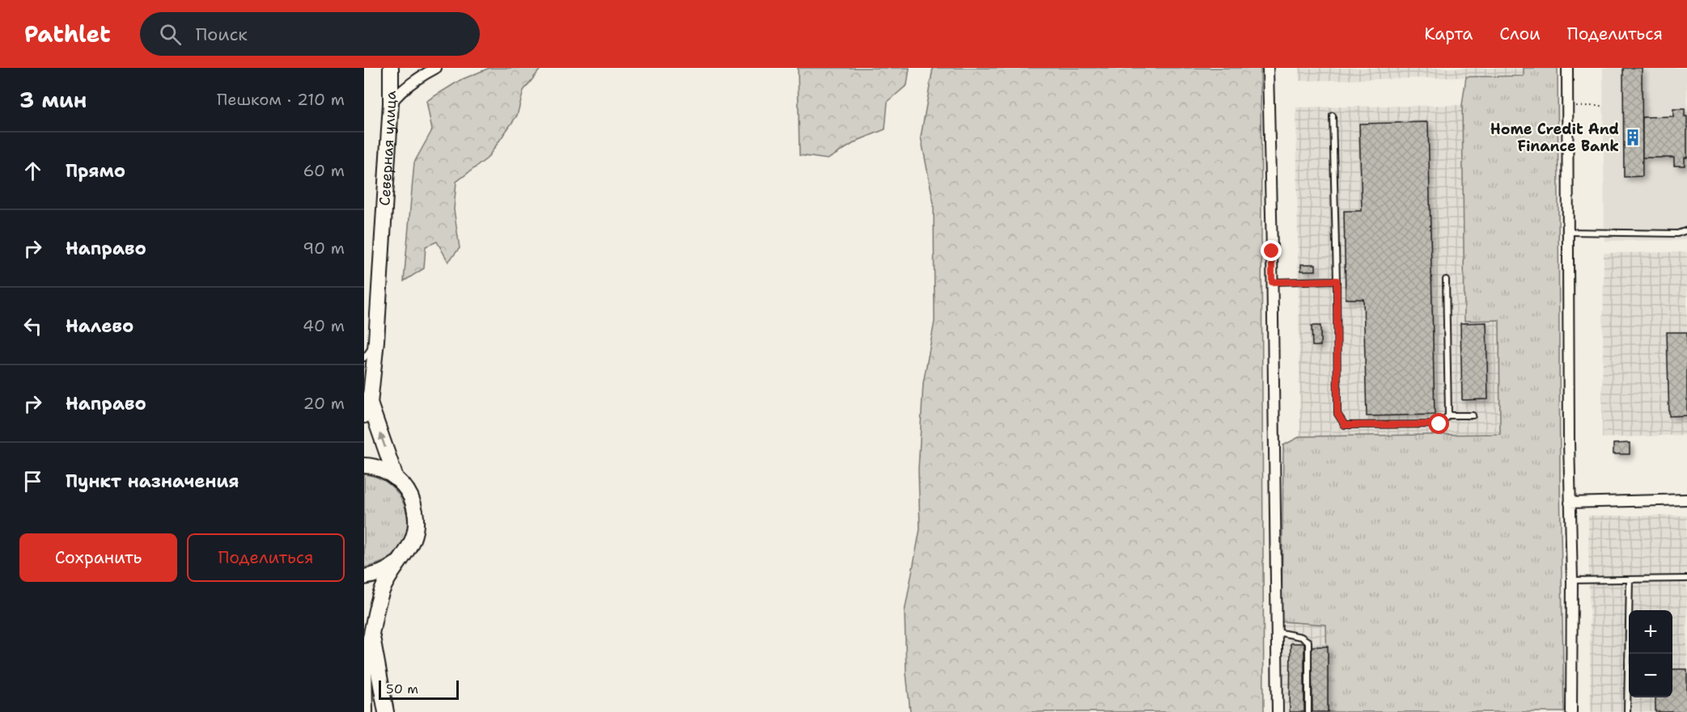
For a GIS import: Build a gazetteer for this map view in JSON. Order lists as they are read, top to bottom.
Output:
{
  "streets": {
    "main road": ["Северная улица"]
  },
  "places": {
    "building": ["Home Credit And Finance Bank"]
  },
  "scale_bar": "50 m",
  "page": {
    "header": "Pathlet",
    "search": "Поиск",
    "nav": ["Карта", "Слои", "Поделиться"],
    "heading": ["3 мин", "Пешком · 210 m"],
    "list": [
      ["Прямо", "60 m"],
      ["Направо", "90 m"],
      ["Налево", "40 m"],
      ["Направо", "20 m"],
      "Пункт назначения"
    ],
    "buttons": ["Сохранить", "Поделиться"],
    "map_buttons": ["+", "−"],
    "scale": "50 m"
  }
}
